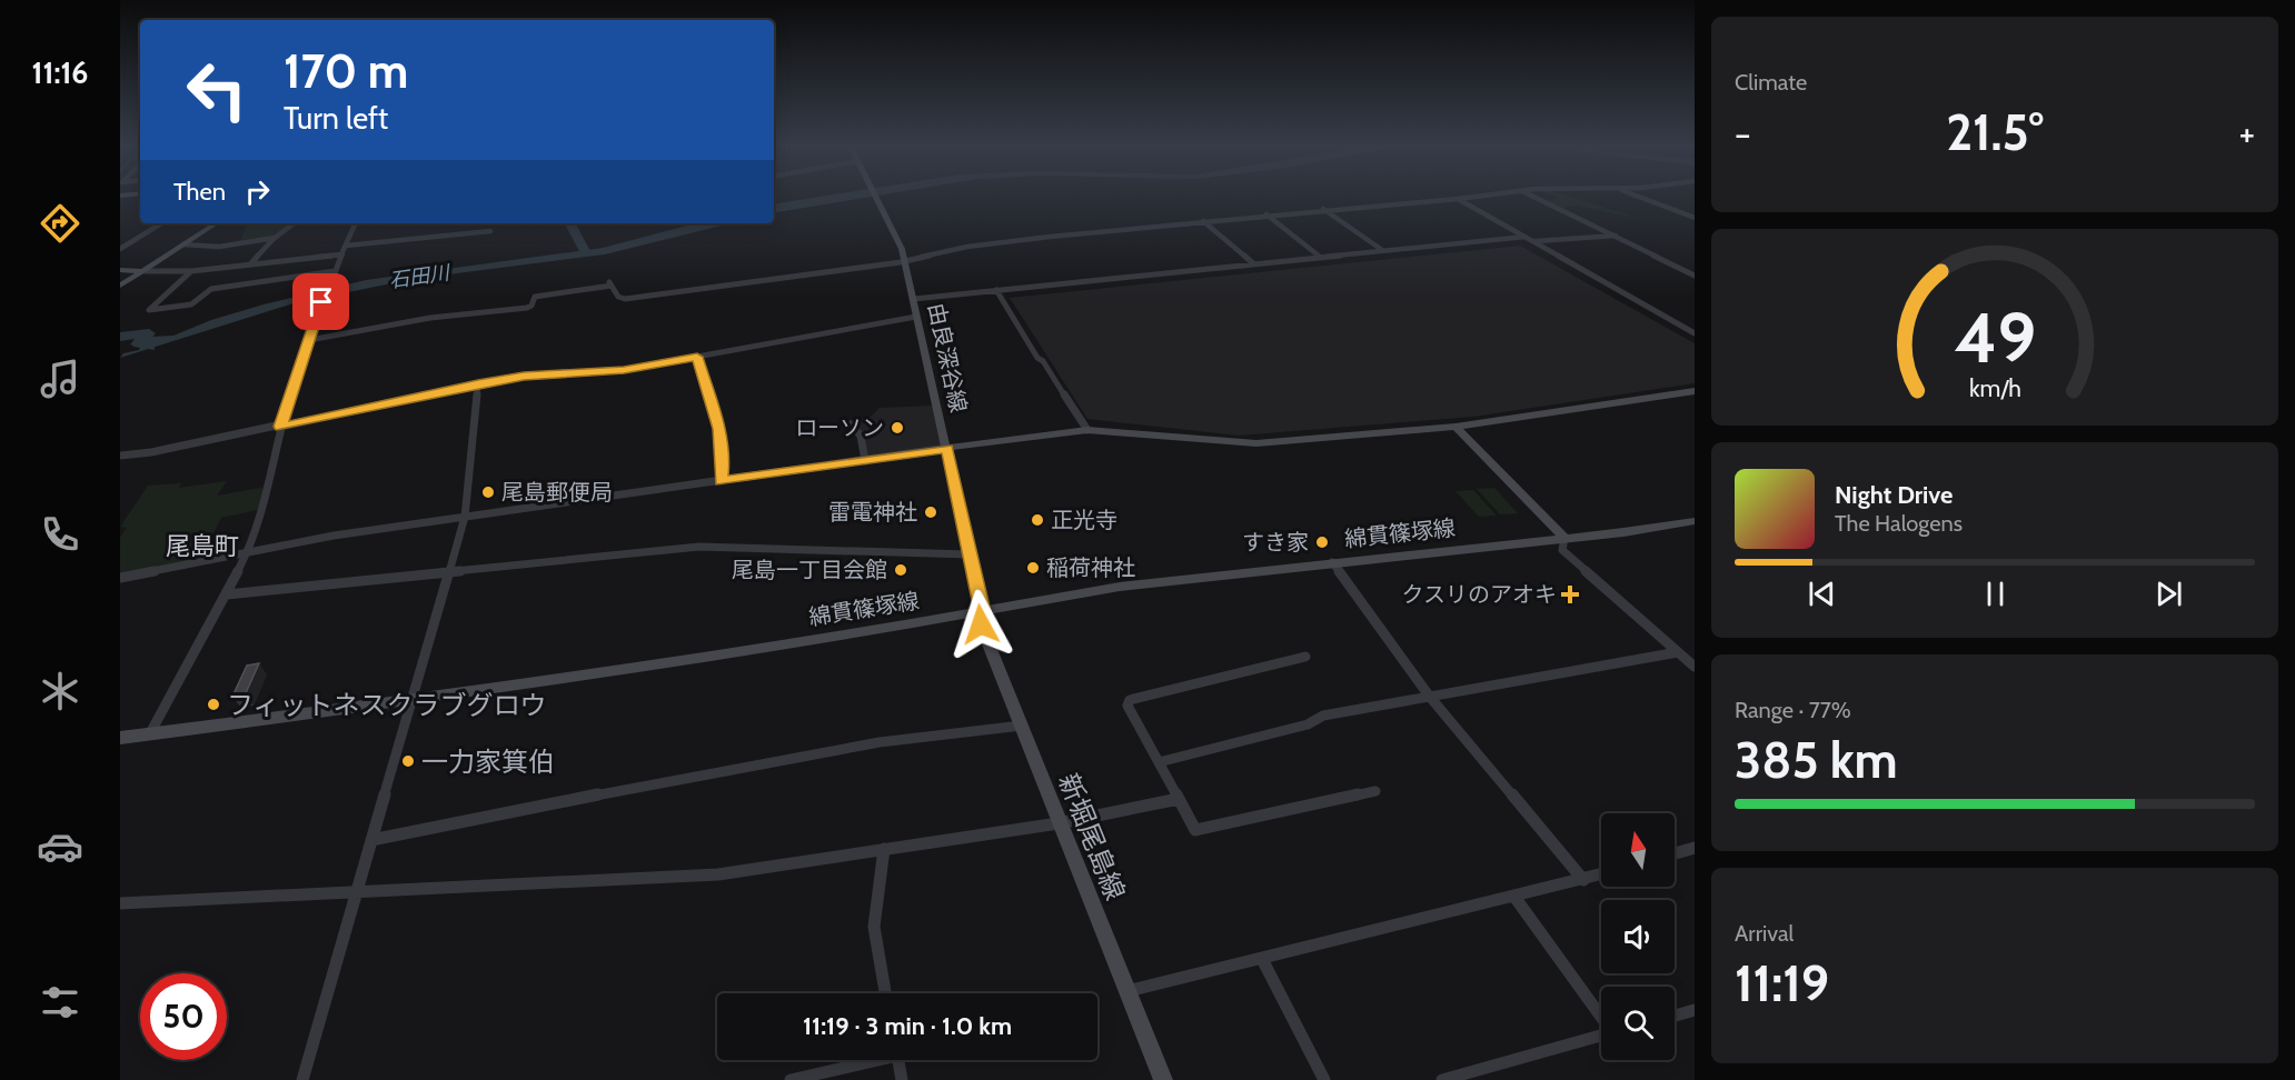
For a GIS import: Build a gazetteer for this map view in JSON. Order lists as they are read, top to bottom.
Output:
{
  "streets": {
    "main road": ["由良深谷線", "綿貫篠塚線", "新堀尾島線"]
  },
  "crossings": [
    ["由良深谷線", "綿貫篠塚線"],
    ["由良深谷線", "新堀尾島線"],
    ["綿貫篠塚線", "新堀尾島線"]
  ],
  "districts": ["尾島町"],
  "water": ["石田川"],
  "places": {
    "other": [
      "ローソン",
      "尾島郵便局",
      "雷電神社",
      "正光寺",
      "すき家",
      "稲荷神社",
      "尾島一丁目会館",
      "フィットネスクラブグロウ",
      "一力家箕伯"
    ],
    "health": ["クスリのアオキ"]
  },
  "north": "top",
  "page": {
    "tabs": "11:16",
    "tile": [
      "Climate",
      ["Range · 77%", "385 km"],
      ["Arrival", "11:19"]
    ],
    "turn": ["170 m", "Turn left"],
    "heat": ["−", "21.5°", "+"],
    "then": "Then",
    "song": ["Night Drive", "The Halogens"],
    "limit": "50",
    "trip": "11:19 · 3 min · 1.0 km",
    "gauge": ["49", "km/h"]
  }
}
